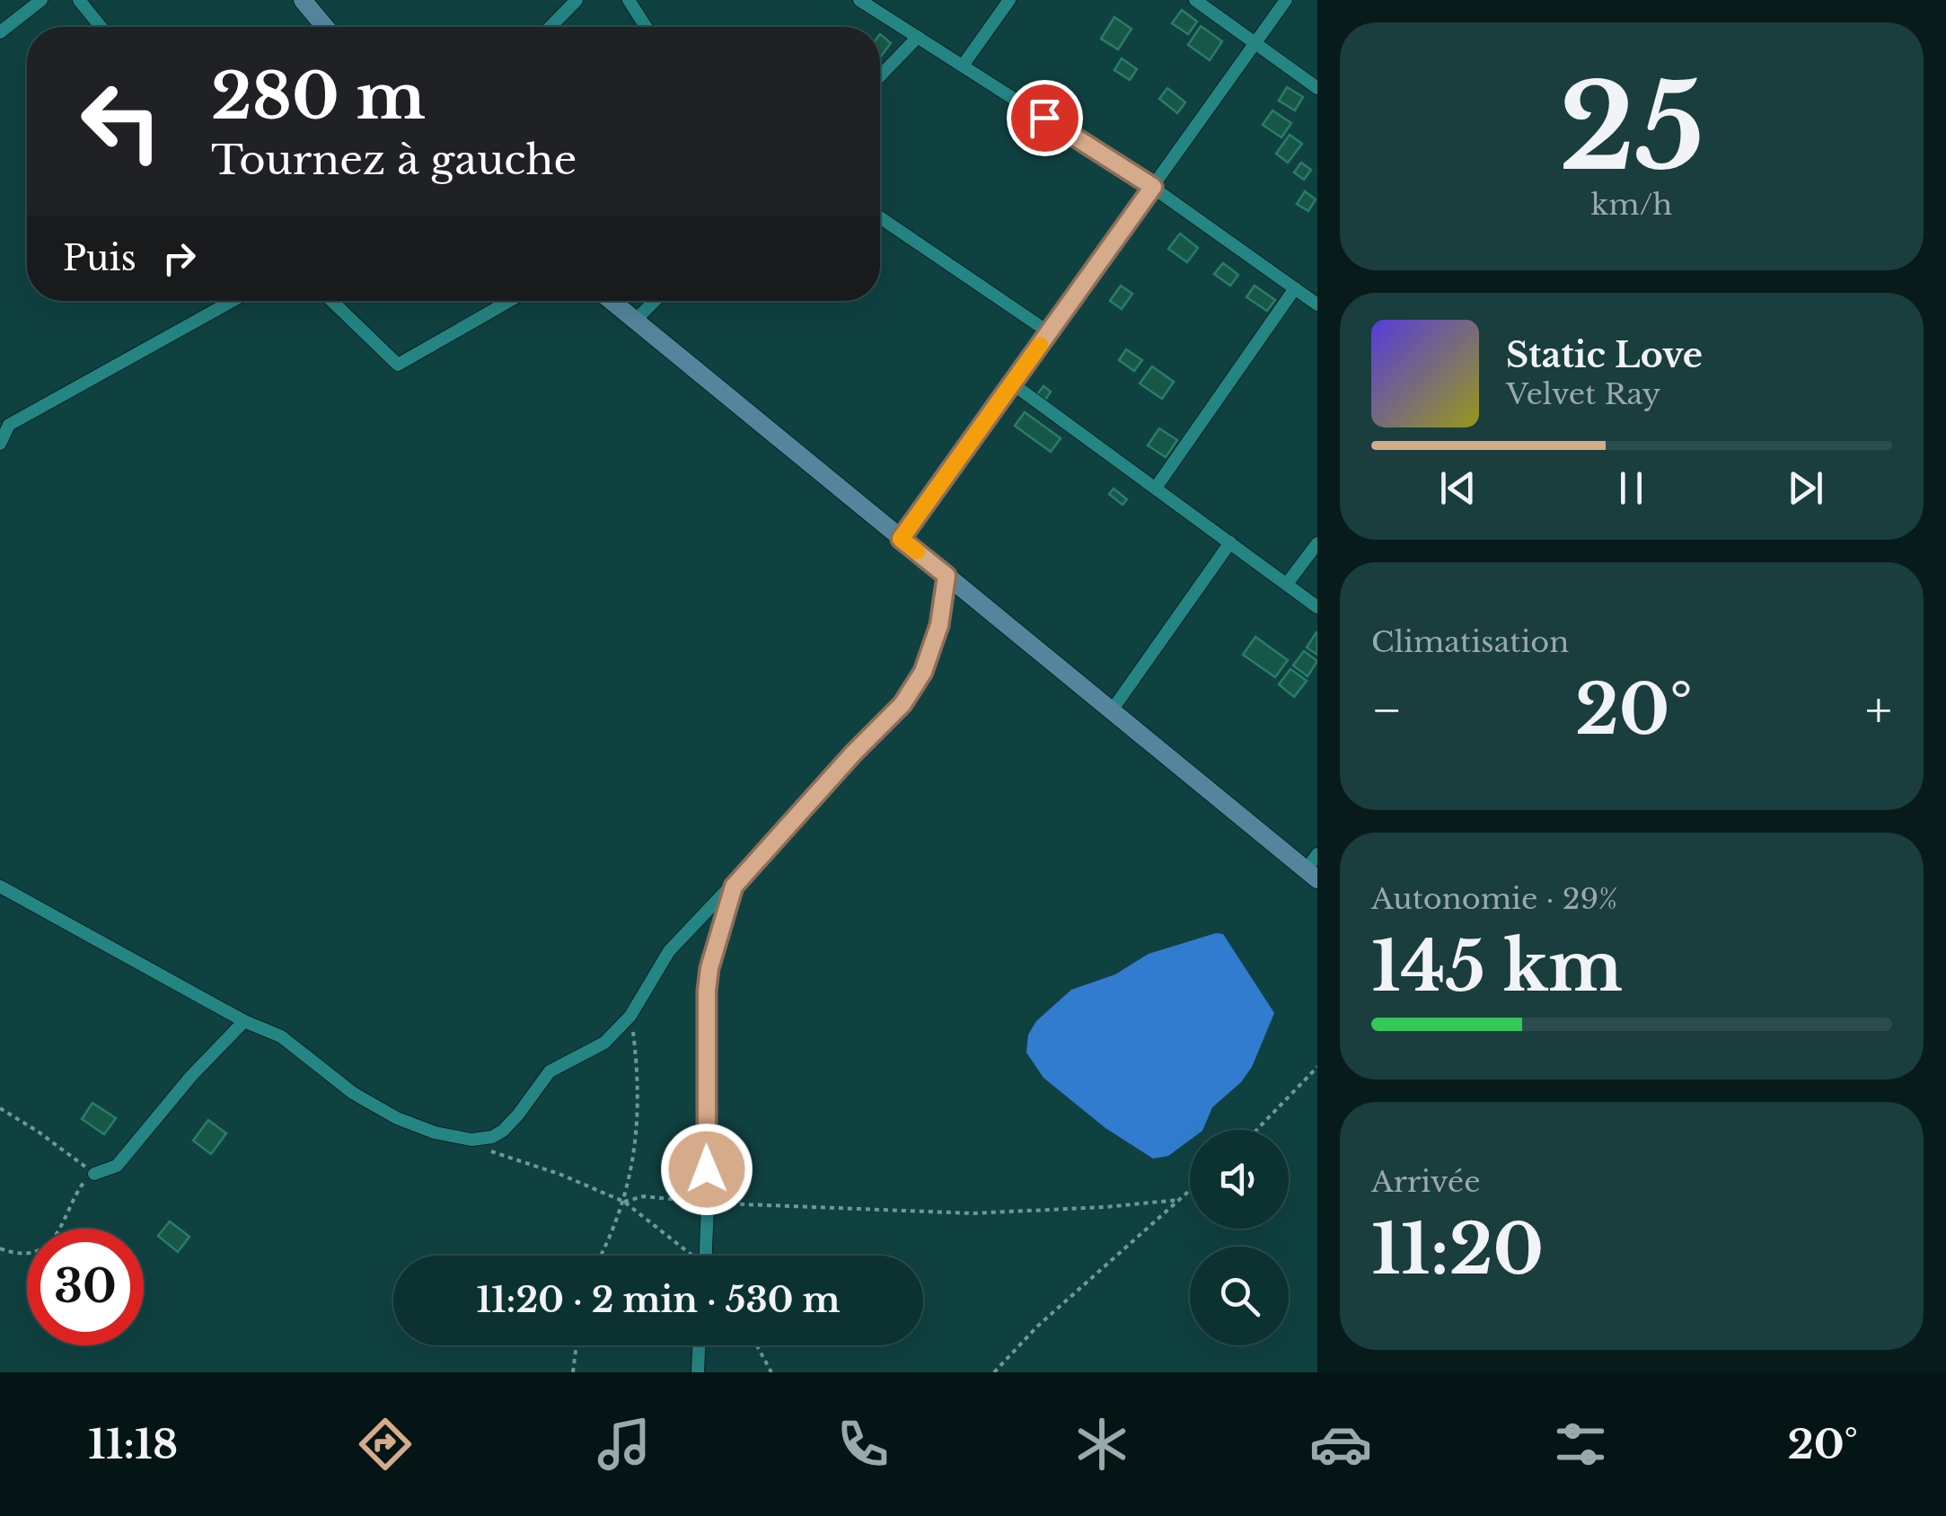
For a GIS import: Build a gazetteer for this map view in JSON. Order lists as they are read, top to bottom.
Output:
{
  "page": {
    "tile": [
      ["25", "km/h"],
      "Climatisation",
      ["Autonomie · 29%", "145 km"],
      ["Arrivée", "11:20"]
    ],
    "turn": ["280 m", "Tournez à gauche"],
    "then": "Puis",
    "song": ["Static Love", "Velvet Ray"],
    "heat": ["−", "20°", "+"],
    "limit": "30",
    "trip": "11:20 · 2 min · 530 m",
    "tabs": ["11:18", "20°"]
  }
}
